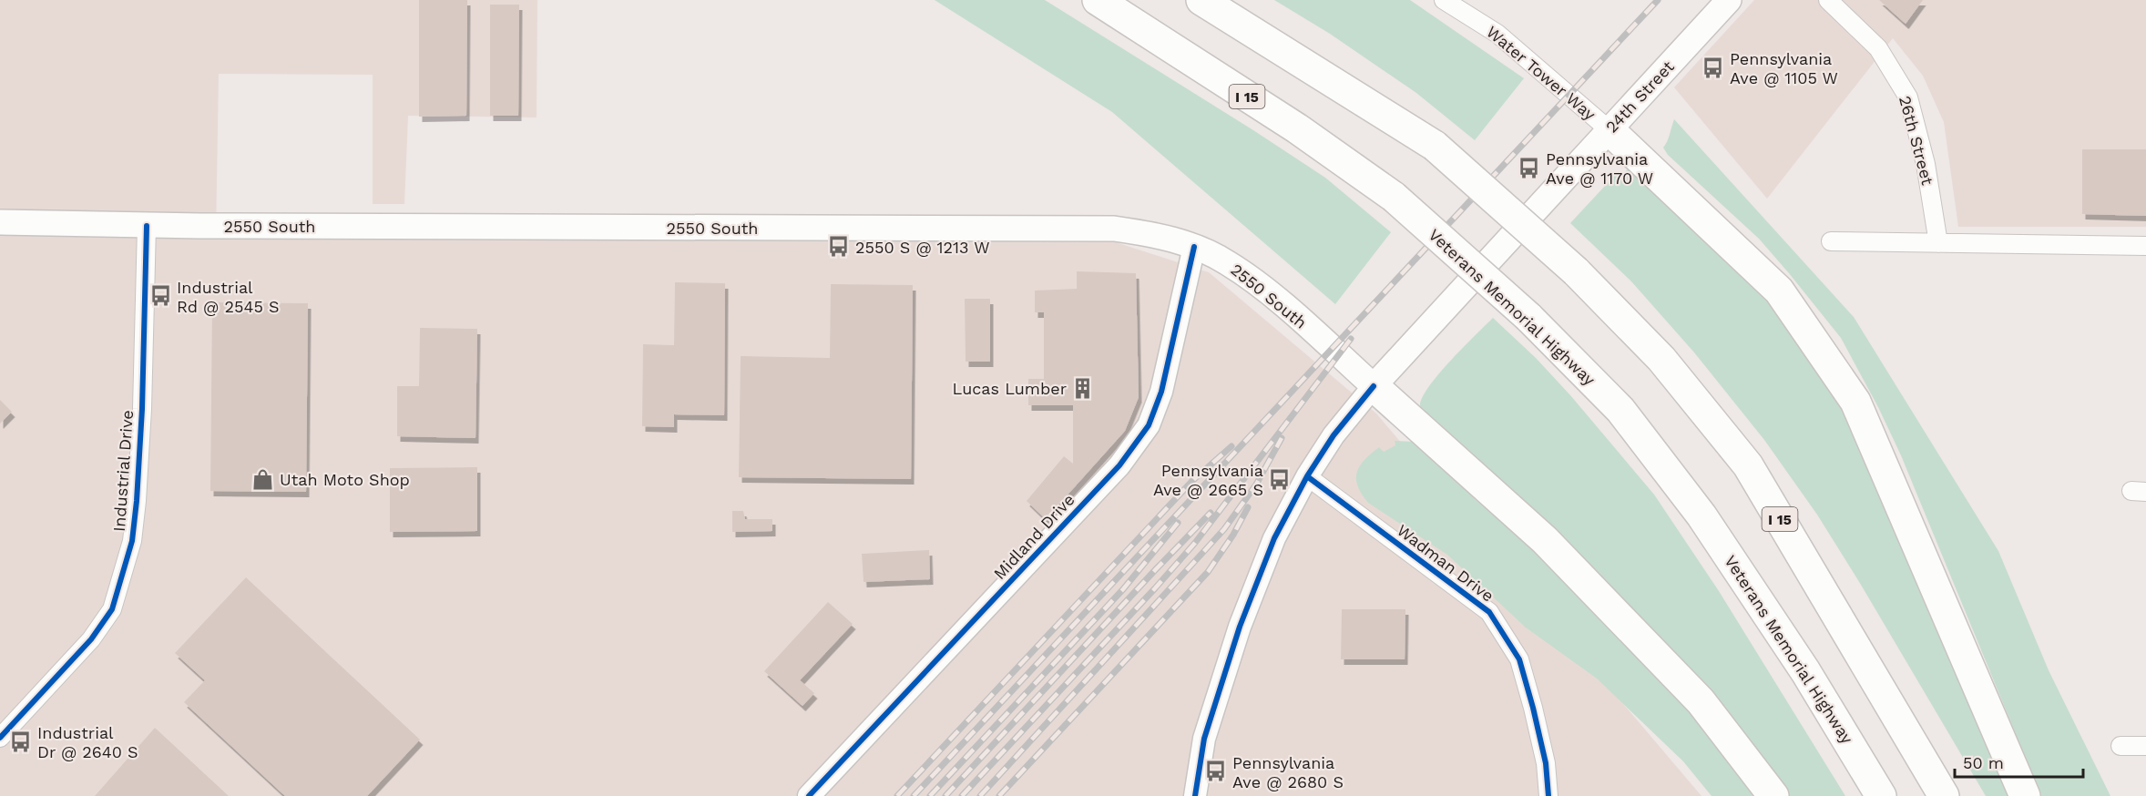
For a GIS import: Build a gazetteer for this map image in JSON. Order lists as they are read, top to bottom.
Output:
{
  "streets": {
    "highway": ["I 15", "Veterans Memorial Highway"],
    "main road": ["24th Street", "2550 South"],
    "street": [
      "Water Tower Way",
      "26th Street",
      "Industrial Drive",
      "Midland Drive",
      "Wadman Drive"
    ]
  },
  "crossings": [
    ["Water Tower Way", "24th Street"],
    ["24th Street", "2550 South"],
    ["2550 South", "Industrial Drive"],
    ["2550 South", "Midland Drive"]
  ],
  "places": {
    "bus stop": [
      "Pennsylvania Ave @ 1105 W",
      "Pennsylvania Ave @ 1170 W",
      "2550 S @ 1213 W",
      "Industrial Rd @ 2545 S",
      "Pennsylvania Ave @ 2665 S",
      "Industrial Dr @ 2640 S",
      "Pennsylvania Ave @ 2680 S"
    ],
    "building": ["Lucas Lumber"],
    "shop": ["Utah Moto Shop"]
  },
  "scale_bar": "50 m"
}
